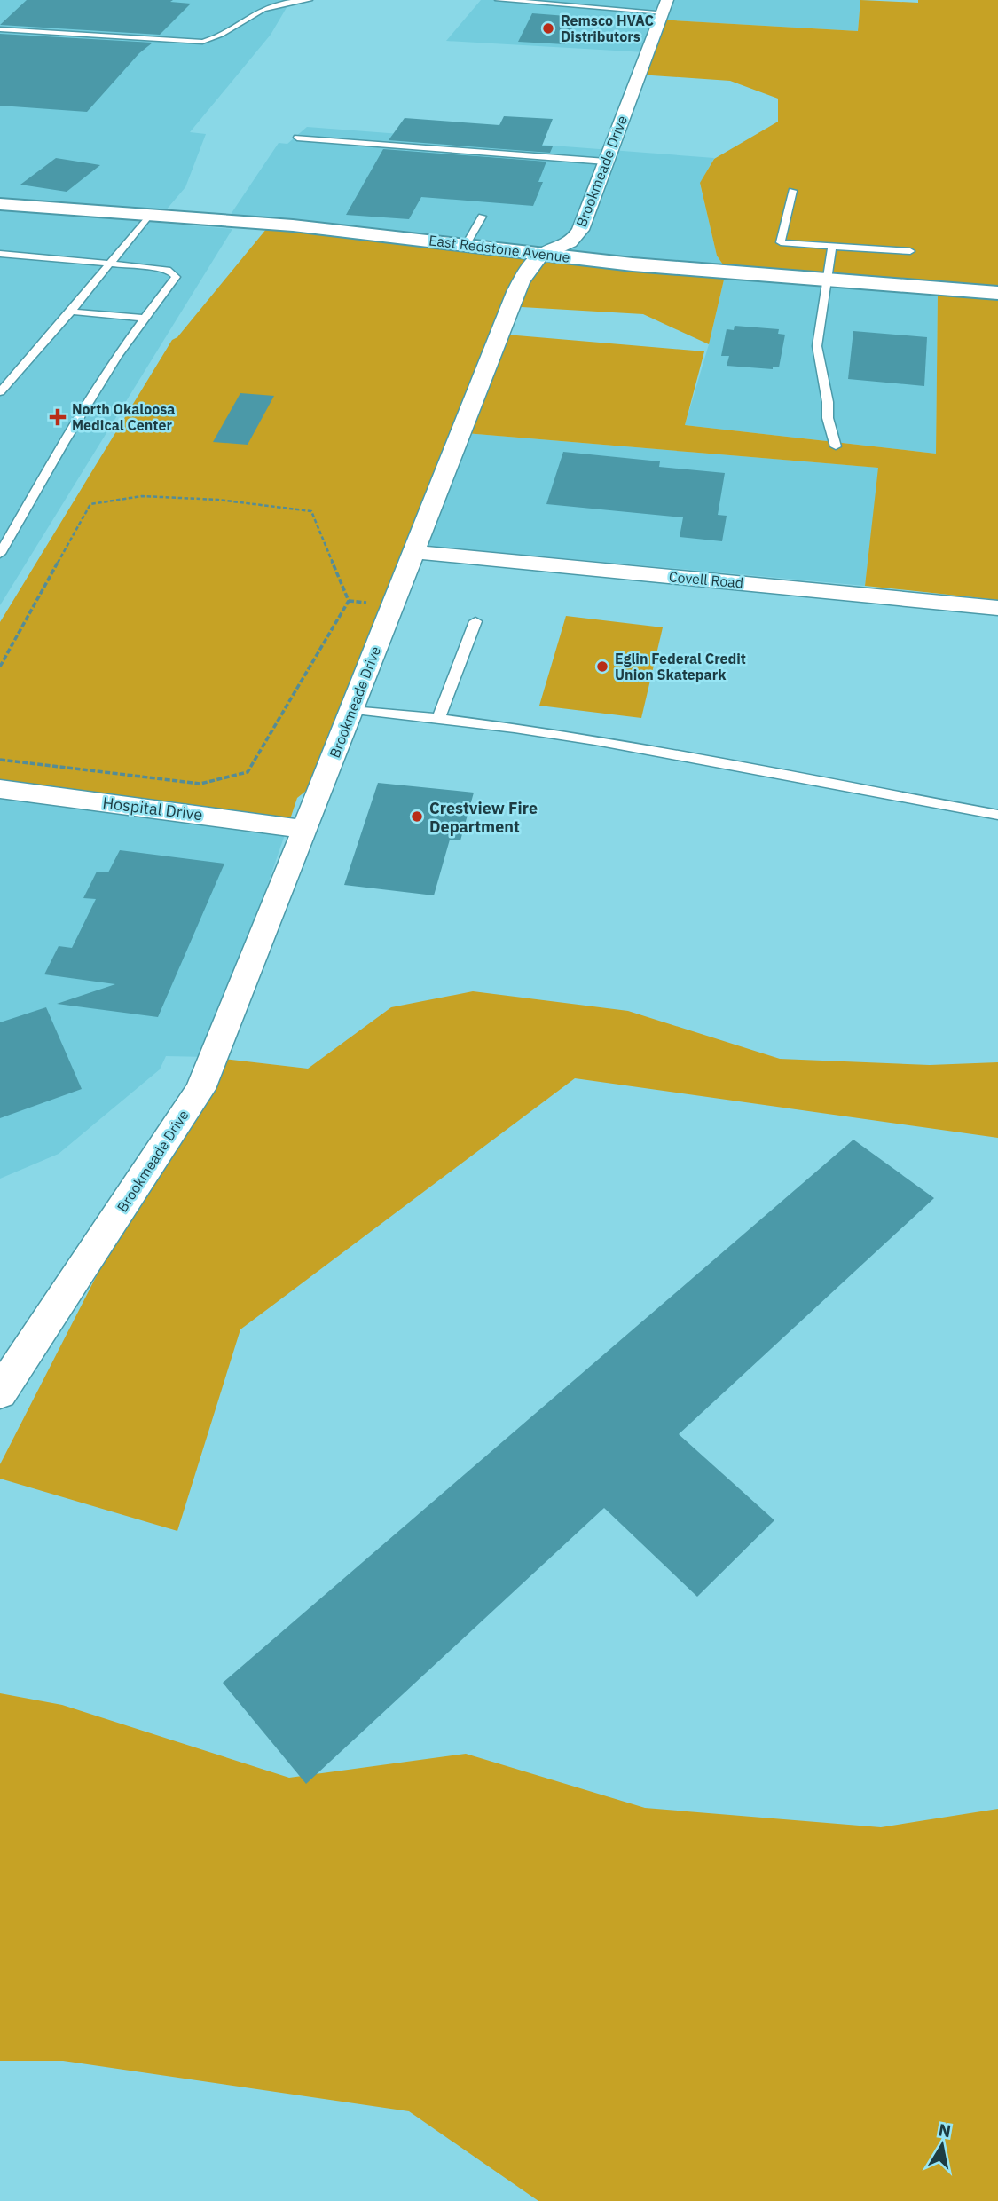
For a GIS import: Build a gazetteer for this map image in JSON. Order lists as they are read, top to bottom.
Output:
{
  "streets": {
    "street": [
      "Brookmeade Drive",
      "East Redstone Avenue",
      "Covell Road",
      "Hospital Drive"
    ]
  },
  "crossings": [
    ["Brookmeade Drive", "East Redstone Avenue"],
    ["Brookmeade Drive", "Covell Road"],
    ["Brookmeade Drive", "Hospital Drive"]
  ],
  "places": {
    "other": ["Remsco HVAC Distributors", "Eglin Federal Credit Union Skatepark", "Crestview Fire Department"],
    "health": ["North Okaloosa Medical Center"]
  },
  "north": "top"
}
